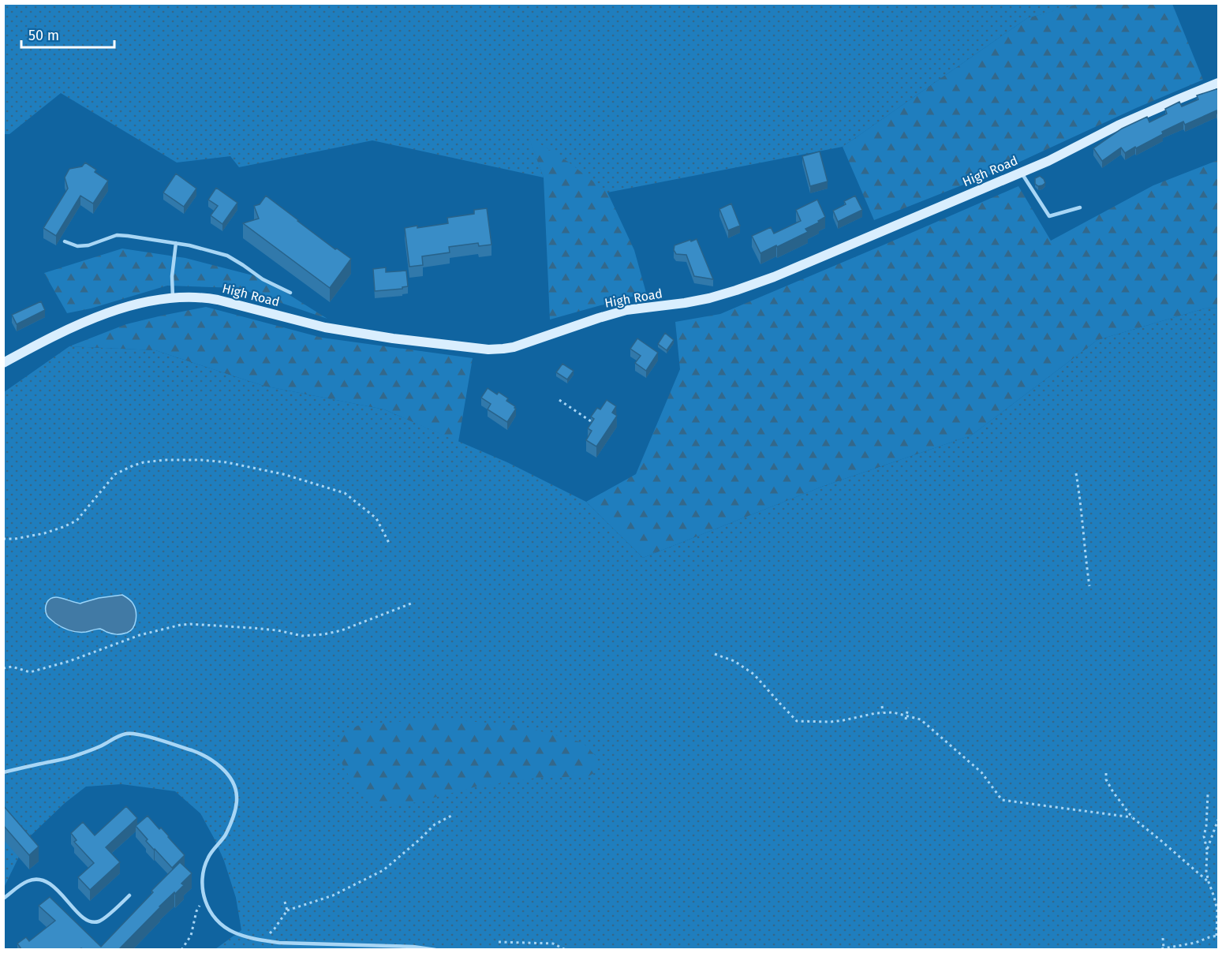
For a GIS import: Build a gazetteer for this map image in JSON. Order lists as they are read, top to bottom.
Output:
{
  "streets": {
    "main road": ["High Road"]
  },
  "scale_bar": "50 m"
}
